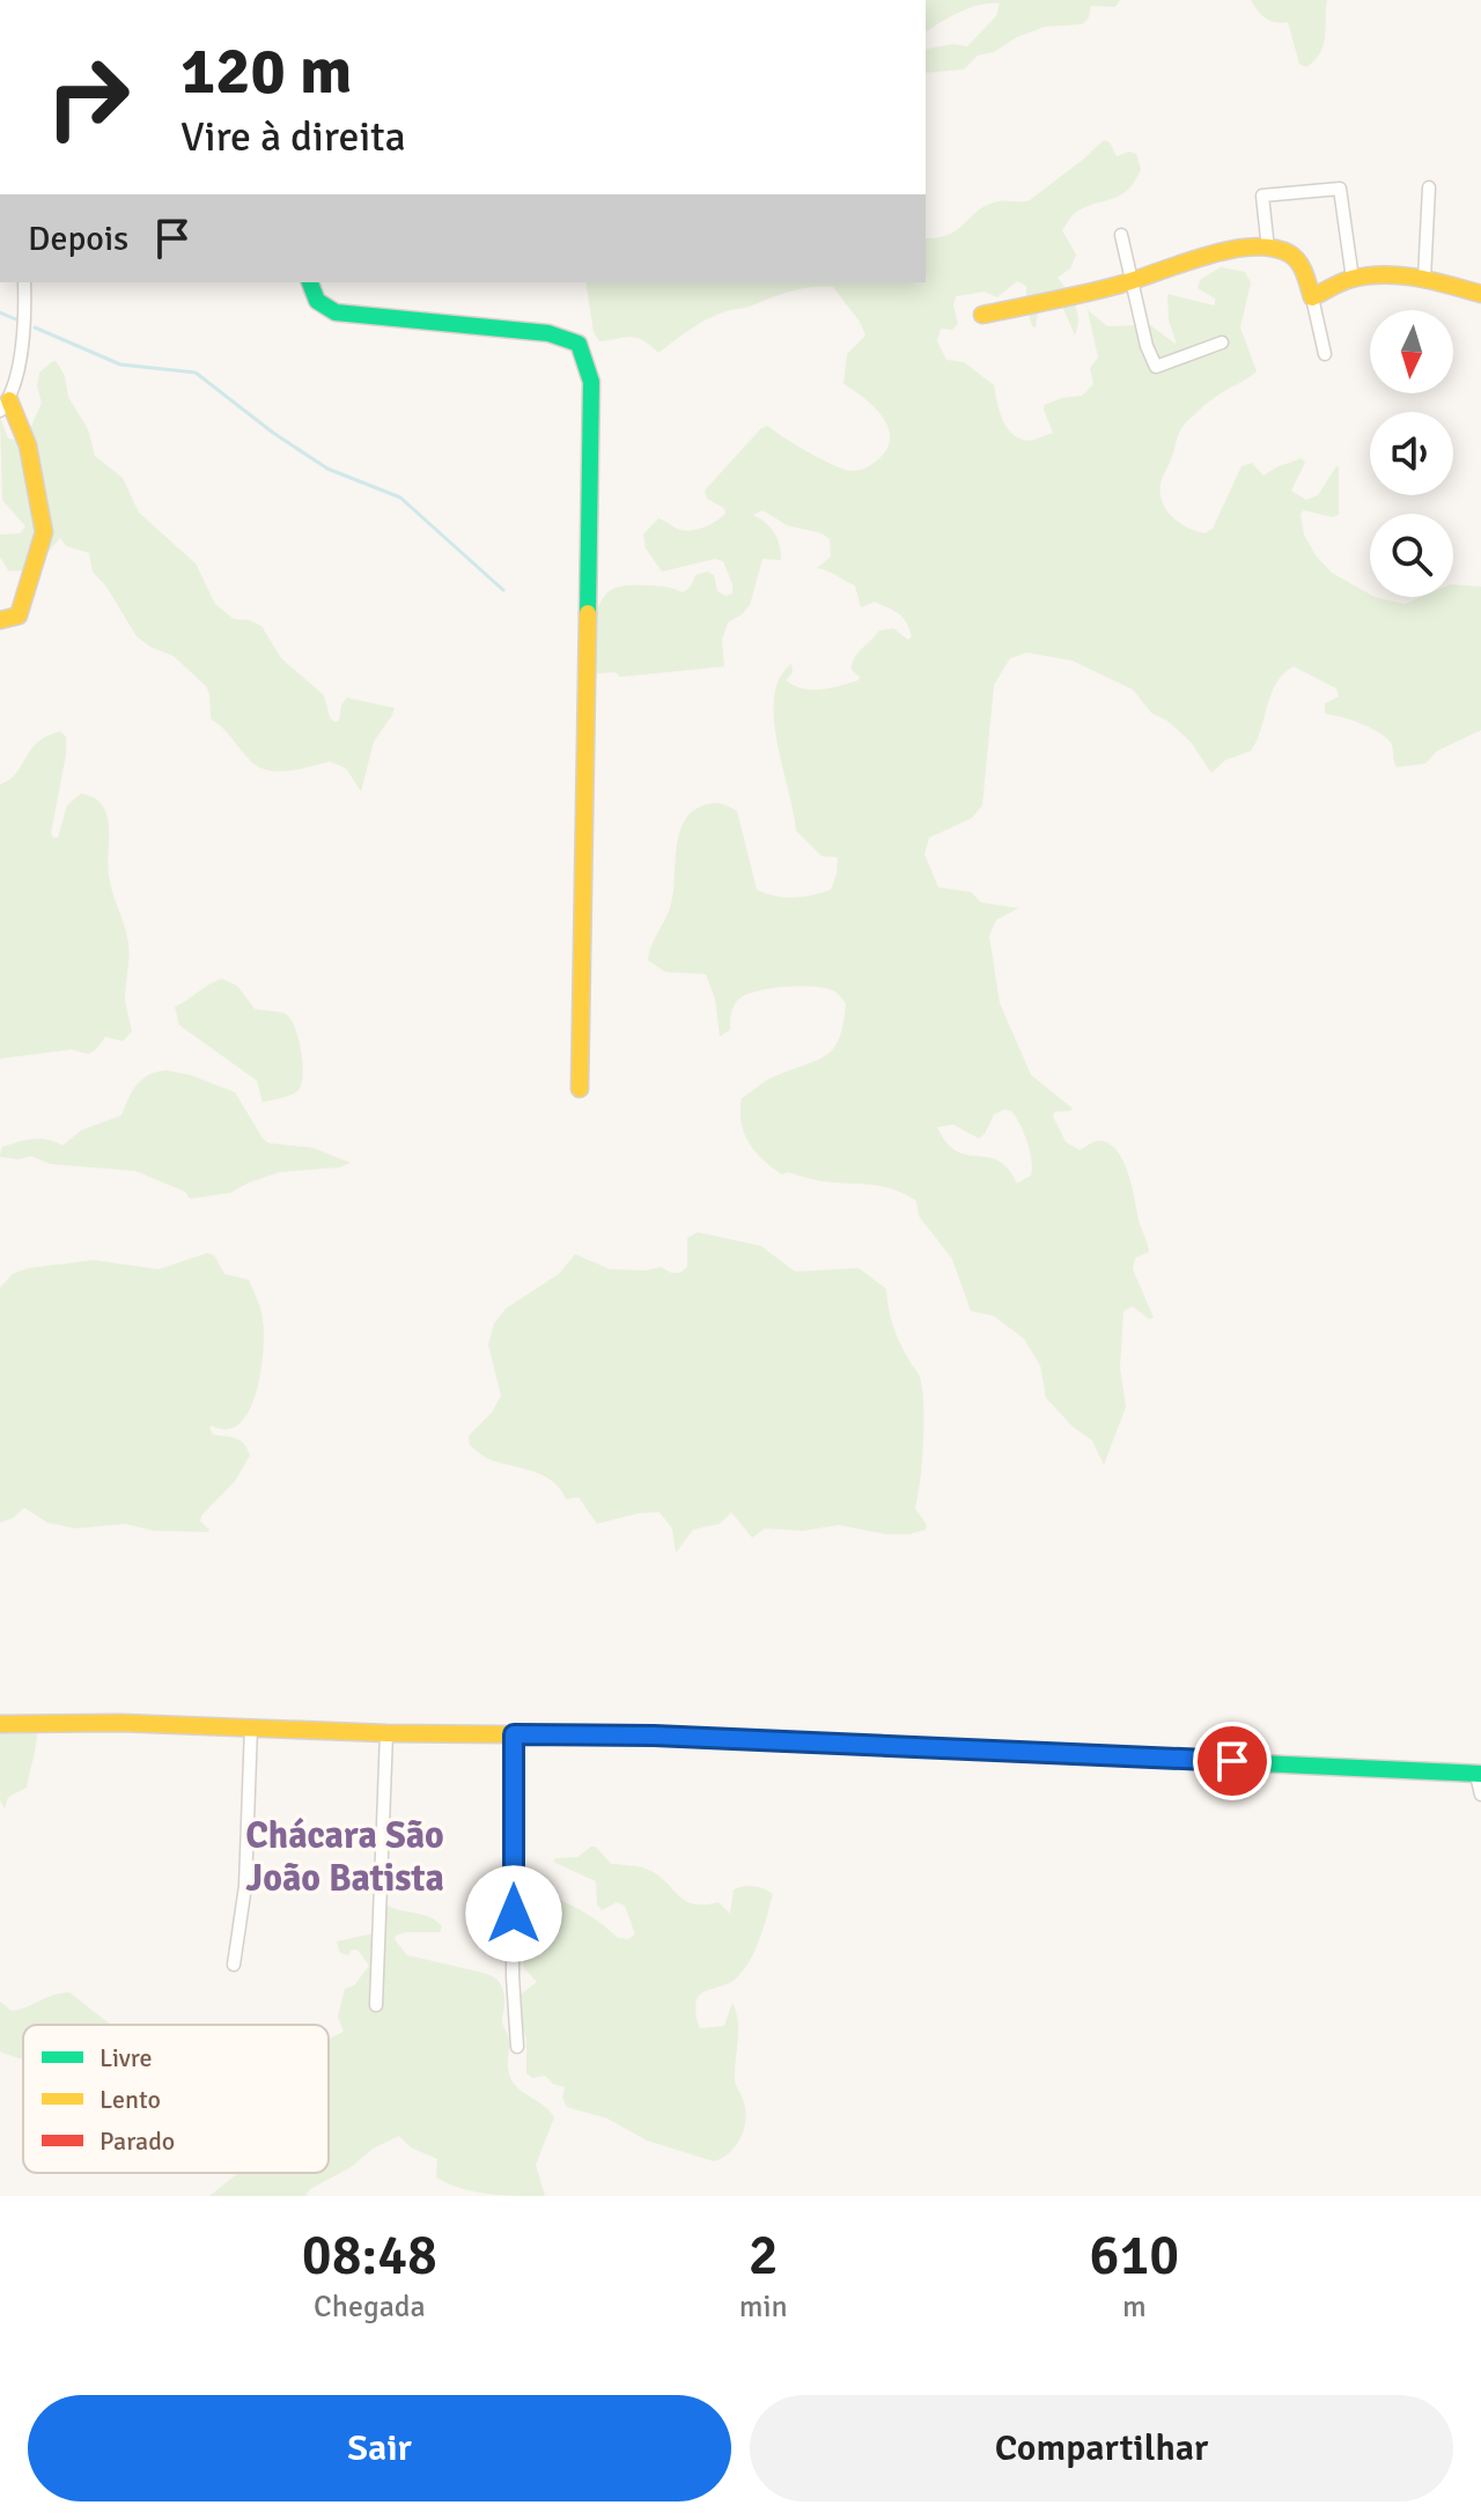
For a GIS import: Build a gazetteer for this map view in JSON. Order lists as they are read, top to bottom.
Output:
{
  "districts": ["Chácara São João Batista"],
  "legend": ["Livre", "Lento", "Parado"],
  "north": "bottom",
  "page": {
    "turn": ["120 m", "Vire à direita"],
    "then": "Depois",
    "eta": [
      "08:48",
      "Chegada",
      "2",
      "min",
      "610",
      "m"
    ],
    "buttons": ["Sair", "Compartilhar"]
  }
}
